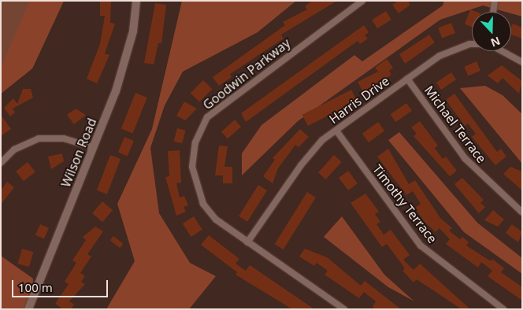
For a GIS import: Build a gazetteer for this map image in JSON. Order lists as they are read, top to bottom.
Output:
{
  "streets": {
    "street": [
      "Goodwin Parkway",
      "Harris Drive",
      "Michael Terrace",
      "Wilson Road",
      "Timothy Terrace"
    ]
  },
  "crossings": [
    ["Goodwin Parkway", "Harris Drive"],
    ["Harris Drive", "Michael Terrace"],
    ["Harris Drive", "Timothy Terrace"]
  ],
  "scale_bar": "100 m",
  "north": "bottom"
}
